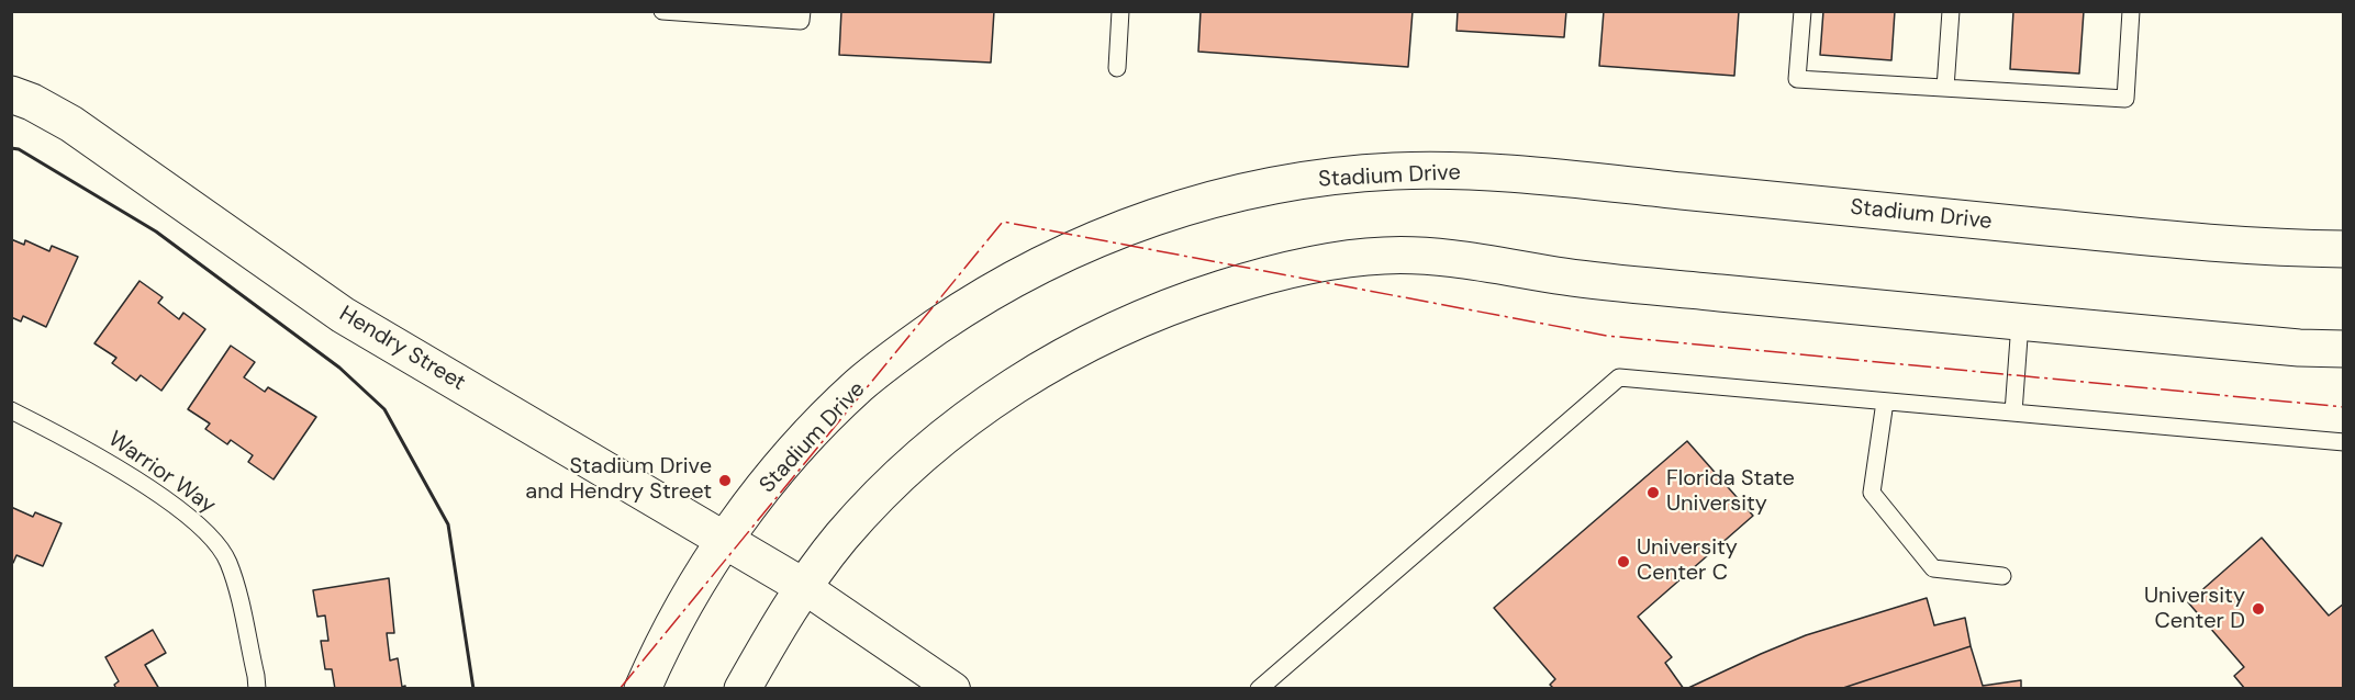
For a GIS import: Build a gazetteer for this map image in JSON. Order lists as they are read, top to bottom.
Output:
{
  "streets": {
    "main road": ["Stadium Drive", "Hendry Street"],
    "lane": ["Warrior Way"]
  },
  "crossings": [
    ["Stadium Drive", "Hendry Street"]
  ],
  "places": [
    "Stadium Drive and Hendry Street",
    "Florida State University",
    "University Center C",
    "University Center D"
  ]
}
